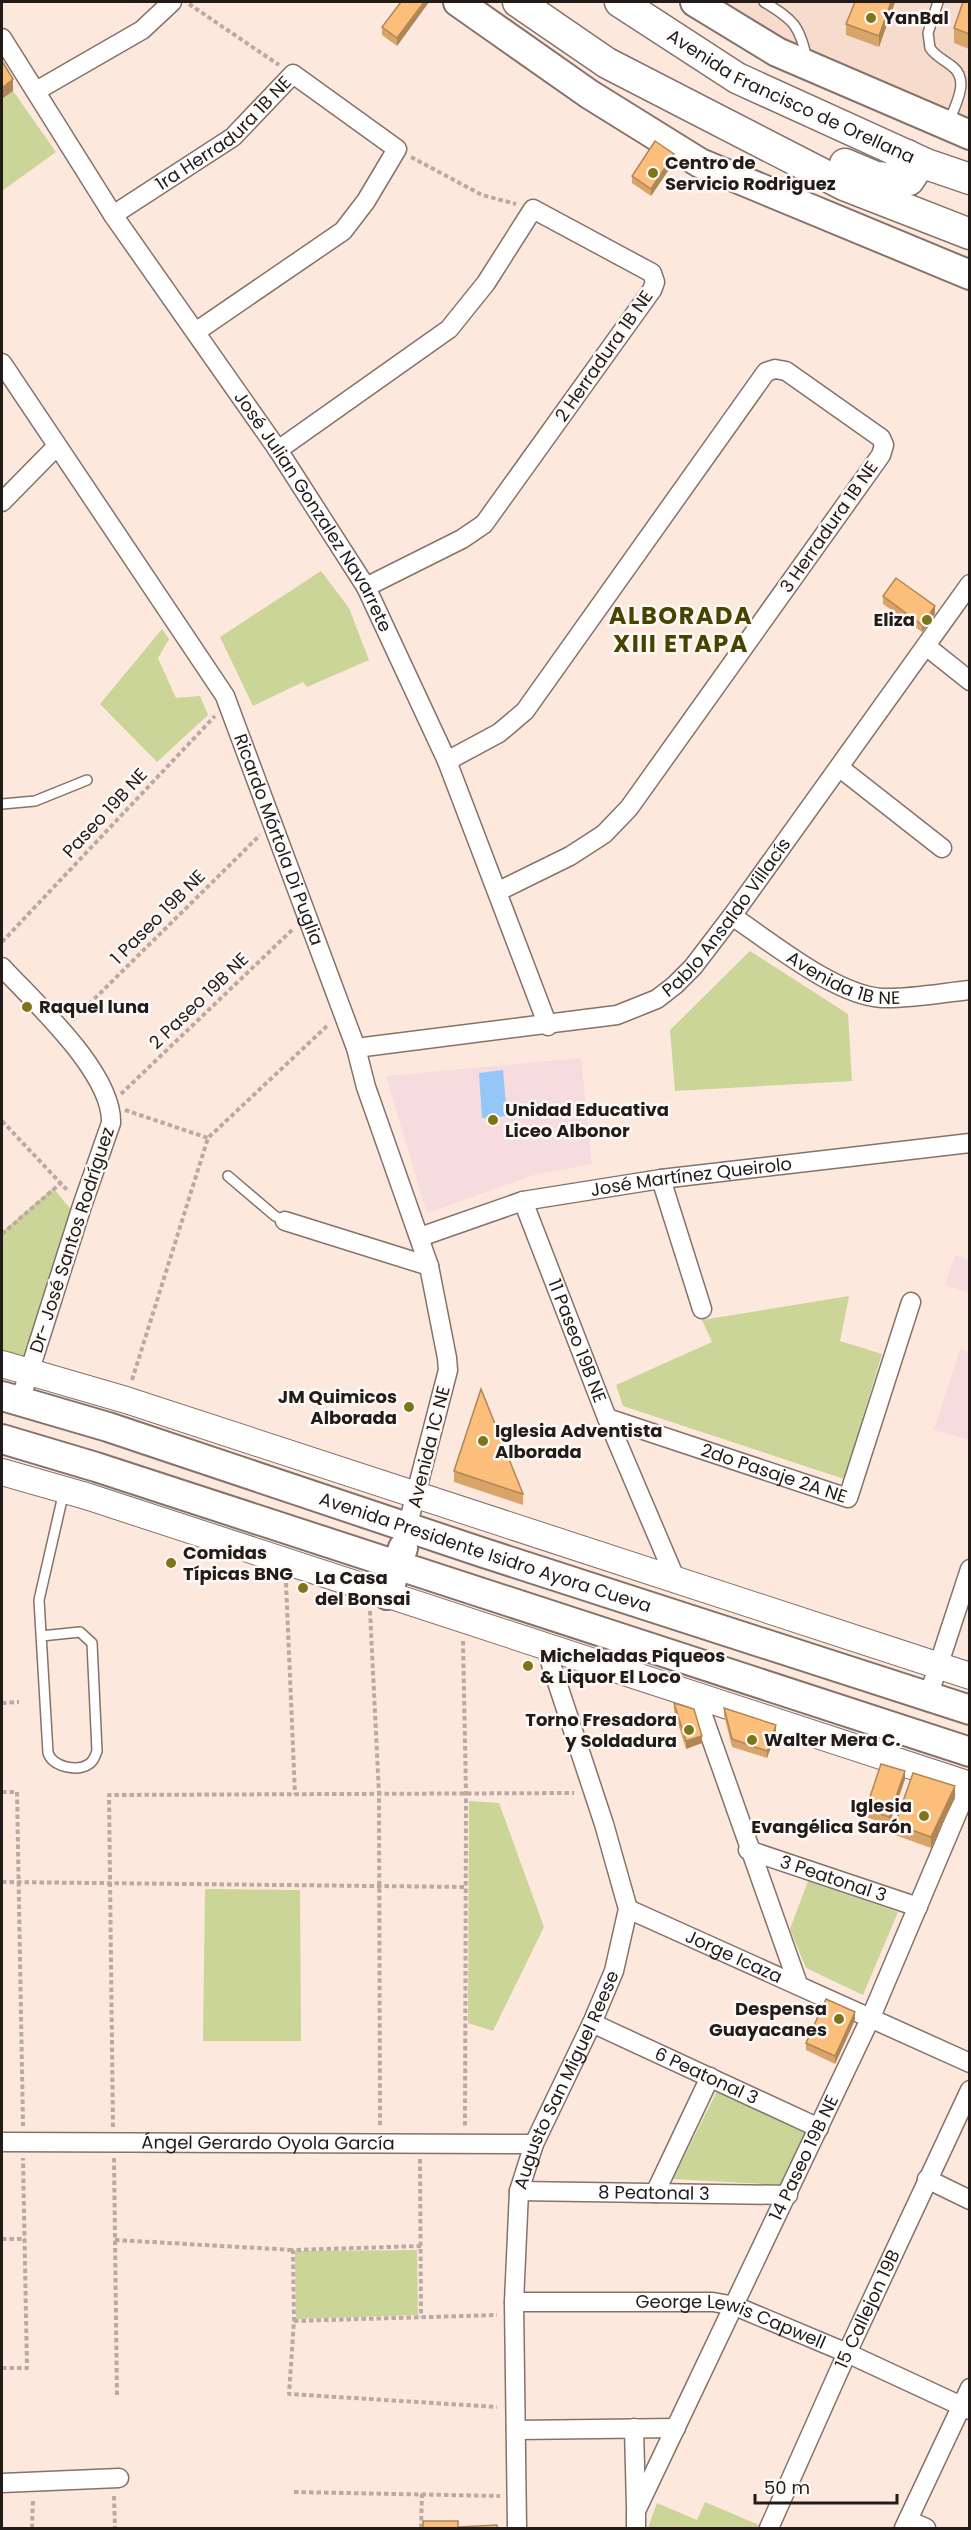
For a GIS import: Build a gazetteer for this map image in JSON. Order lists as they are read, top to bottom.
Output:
{
  "streets": {
    "highway": ["Avenida Francisco de Orellana"],
    "main road": ["Avenida Presidente Isidro Ayora Cueva"],
    "street": [
      "1ra Herradura 1B NE",
      "2 Herradura 1B NE",
      "José Julian Gonzalez Navarrete",
      "3 Herradura 1B NE",
      "Ricardo Mórtola Di Puglia",
      "Pablo Ansaldo Villacís",
      "Avenida 1B NE",
      "José Martínez Queirolo",
      "Dr- José Santos Rodríguez",
      "11 Paseo 19B NE",
      "Avenida 1C NE",
      "2do Pasaje 2A NE",
      "3 Peatonal 3",
      "Jorge Icaza",
      "6 Peatonal 3",
      "Augusto San Miguel Reese",
      "Ángel Gerardo Oyola García",
      "14 Paseo 19B NE",
      "8 Peatonal 3",
      "15 Callejon 19B",
      "George Lewis Capwell"
    ],
    "path": ["Paseo 19B NE", "1 Paseo 19B NE", "2 Paseo 19B NE"]
  },
  "crossings": [
    ["1ra Herradura 1B NE", "José Julian Gonzalez Navarrete"],
    ["2 Herradura 1B NE", "José Julian Gonzalez Navarrete"],
    ["José Julian Gonzalez Navarrete", "3 Herradura 1B NE"],
    ["José Julian Gonzalez Navarrete", "Pablo Ansaldo Villacís"],
    ["Paseo 19B NE", "Ricardo Mórtola Di Puglia"],
    ["Ricardo Mórtola Di Puglia", "Pablo Ansaldo Villacís"],
    ["Ricardo Mórtola Di Puglia", "1 Paseo 19B NE"],
    ["Ricardo Mórtola Di Puglia", "2 Paseo 19B NE"],
    ["Ricardo Mórtola Di Puglia", "José Martínez Queirolo"],
    ["Ricardo Mórtola Di Puglia", "Avenida 1C NE"],
    ["Pablo Ansaldo Villacís", "Avenida 1B NE"],
    ["1 Paseo 19B NE", "Dr- José Santos Rodríguez"],
    ["2 Paseo 19B NE", "Dr- José Santos Rodríguez"],
    ["José Martínez Queirolo", "11 Paseo 19B NE"],
    ["Dr- José Santos Rodríguez", "Avenida Presidente Isidro Ayora Cueva"],
    ["11 Paseo 19B NE", "2do Pasaje 2A NE"],
    ["11 Paseo 19B NE", "Avenida Presidente Isidro Ayora Cueva"],
    ["Avenida 1C NE", "Avenida Presidente Isidro Ayora Cueva"],
    ["3 Peatonal 3", "14 Paseo 19B NE"],
    ["Jorge Icaza", "Augusto San Miguel Reese"],
    ["Jorge Icaza", "14 Paseo 19B NE"],
    ["6 Peatonal 3", "Augusto San Miguel Reese"],
    ["6 Peatonal 3", "14 Paseo 19B NE"],
    ["Augusto San Miguel Reese", "Ángel Gerardo Oyola García"],
    ["Augusto San Miguel Reese", "8 Peatonal 3"],
    ["Augusto San Miguel Reese", "George Lewis Capwell"],
    ["14 Paseo 19B NE", "8 Peatonal 3"],
    ["14 Paseo 19B NE", "George Lewis Capwell"],
    ["15 Callejon 19B", "George Lewis Capwell"]
  ],
  "districts": ["ALBORADA XIII ETAPA"],
  "places": [
    "YanBal",
    "Centro de Servicio Rodriguez",
    "Eliza",
    "Raquel luna",
    "Unidad Educativa Liceo Albonor",
    "JM Quimicos Alborada",
    "Iglesia Adventista Alborada",
    "Comidas Típicas BNG",
    "La Casa del Bonsai",
    "Micheladas Piqueos & Liquor El Loco",
    "Torno Fresadora y Soldadura",
    "Walter Mera C.",
    "Iglesia Evangélica Sarón",
    "Despensa Guayacanes"
  ],
  "scale_bar": "50 m"
}
